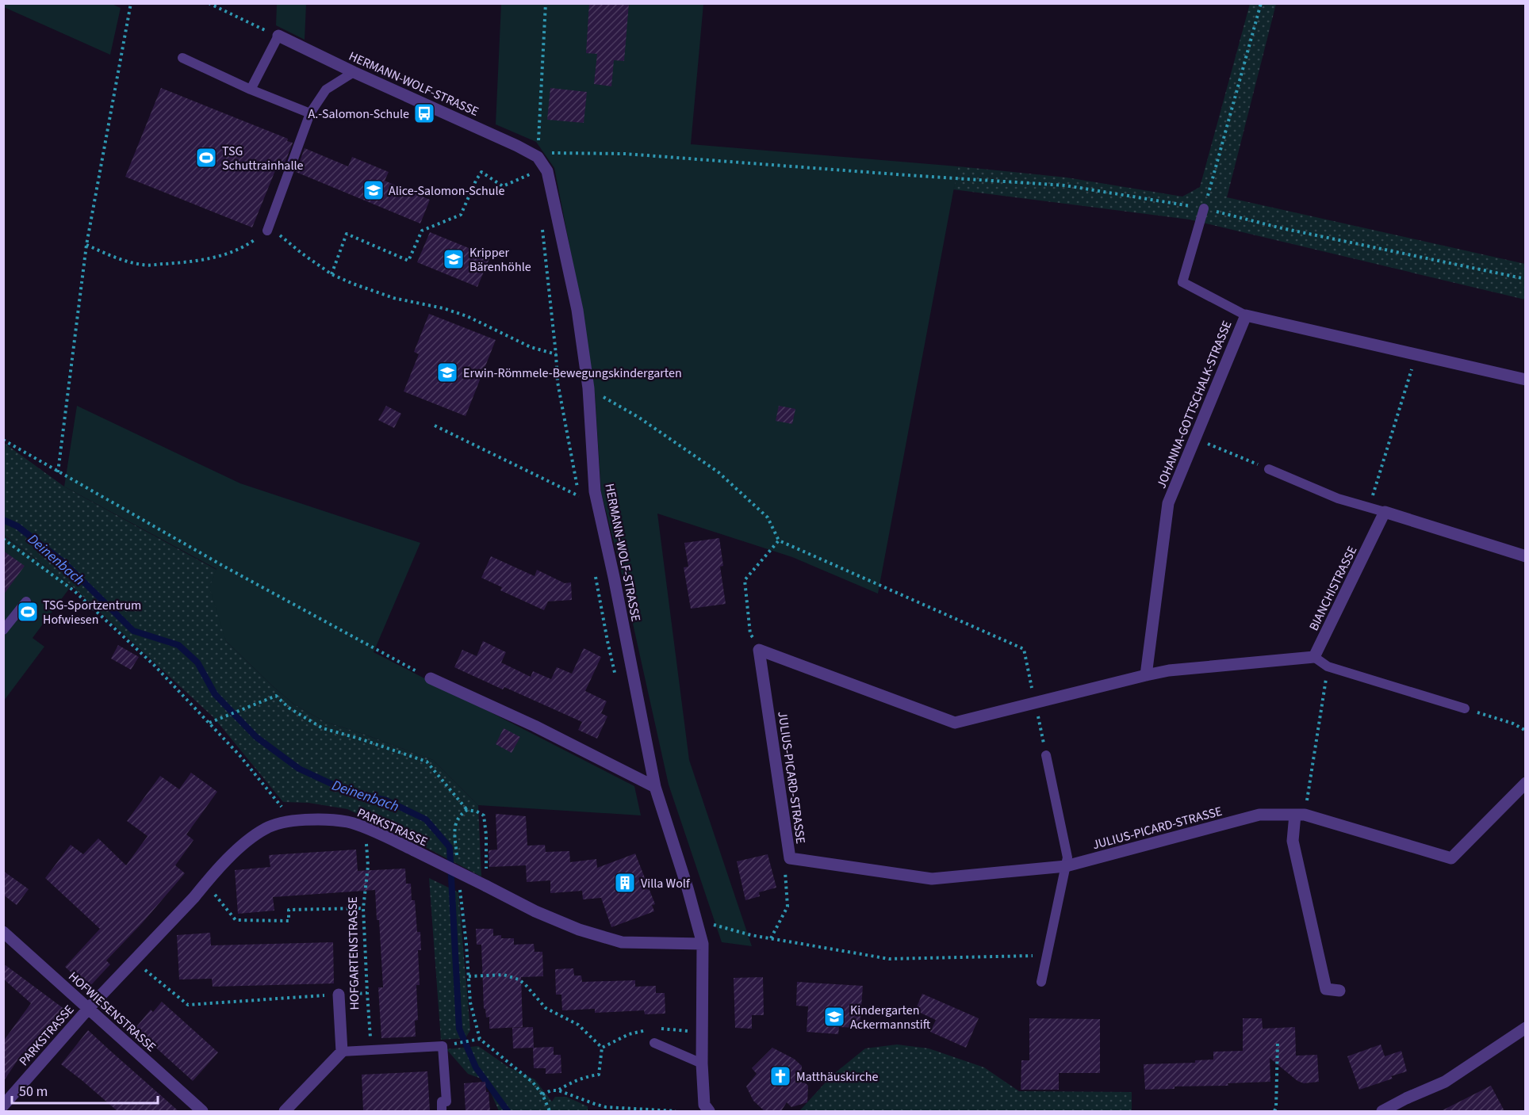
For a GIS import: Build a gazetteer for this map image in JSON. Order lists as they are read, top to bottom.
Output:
{
  "streets": {
    "street": [
      "HERMANN-WOLF-STRASSE",
      "JOHANNA-GOTTSCHALK-STRASSE",
      "BIANCHISTRASSE",
      "JULIUS-PICARD-STRASSE",
      "PARKSTRASSE",
      "HOFGARTENSTRASSE",
      "HOFWIESENSTRASSE"
    ]
  },
  "crossings": [
    ["HERMANN-WOLF-STRASSE", "PARKSTRASSE"],
    ["PARKSTRASSE", "HOFGARTENSTRASSE"],
    ["PARKSTRASSE", "HOFWIESENSTRASSE"]
  ],
  "water": ["Deinenbach"],
  "places": {
    "bus stop": ["A.-Salomon-Schule"],
    "sports": ["TSG Schuttrainhalle", "TSG-Sportzentrum Hofwiesen"],
    "school or university": [
      "Alice-Salomon-Schule",
      "Kripper Bärenhöhle",
      "Erwin-Römmele-Bewegungskindergarten",
      "Kindergarten Ackermannstift"
    ],
    "building": ["Villa Wolf"],
    "church": ["Matthäuskirche"]
  },
  "scale_bar": "50 m"
}
